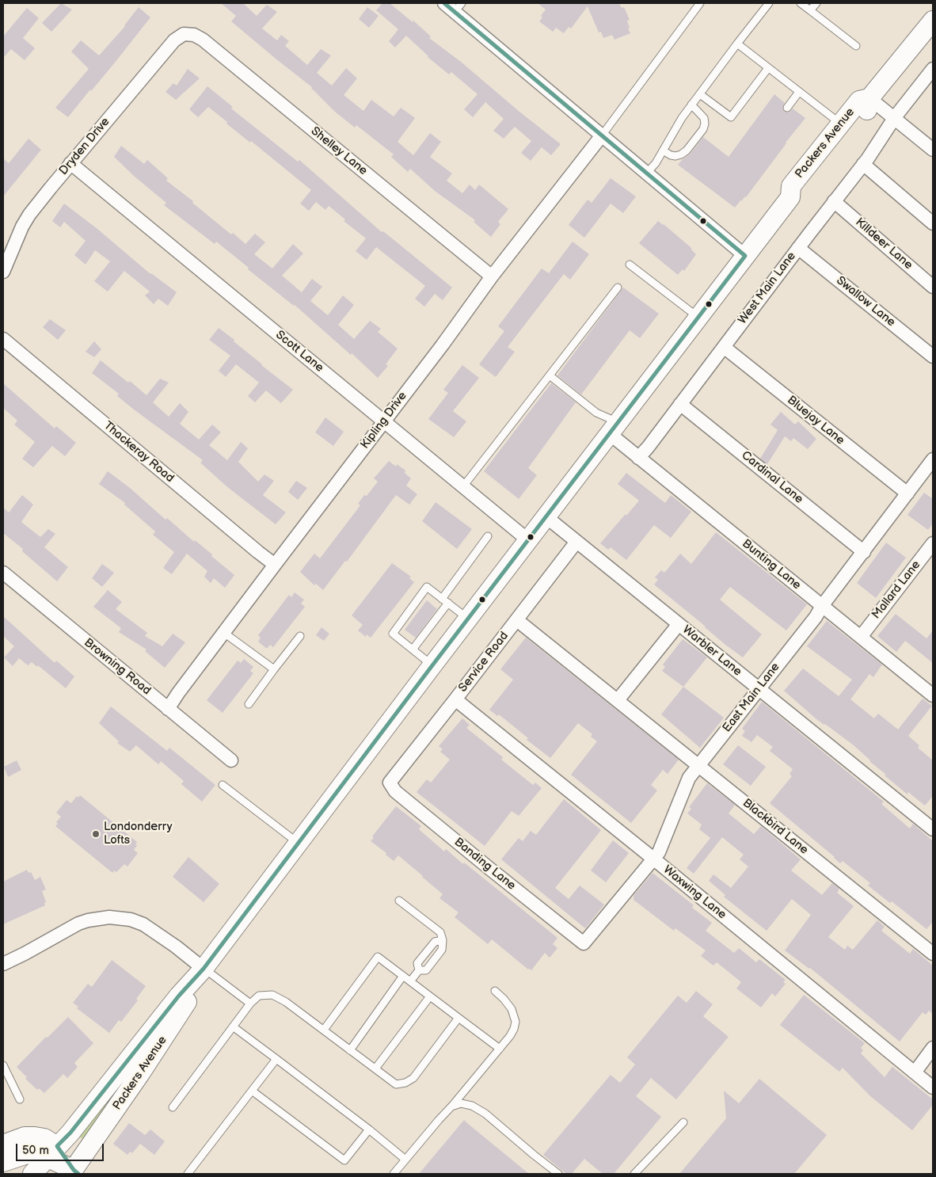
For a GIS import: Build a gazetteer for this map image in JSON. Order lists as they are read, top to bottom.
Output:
{
  "streets": {
    "main road": ["Packers Avenue"],
    "street": [
      "Dryden Drive",
      "Shelley Lane",
      "Killdeer Lane",
      "West Main Lane",
      "Swallow Lane",
      "Scott Lane",
      "Kipling Drive",
      "Bluejay Lane",
      "Thackeray Road",
      "Cardinal Lane",
      "Bunting Lane",
      "Mallard Lane",
      "Warbler Lane",
      "Service Road",
      "Browning Road",
      "East Main Lane",
      "Blackbird Lane",
      "Banding Lane",
      "Waxwing Lane"
    ]
  },
  "crossings": [
    ["Packers Avenue", "Scott Lane"],
    ["Packers Avenue", "Bunting Lane"],
    ["Packers Avenue", "Warbler Lane"],
    ["Dryden Drive", "Shelley Lane"],
    ["Dryden Drive", "Scott Lane"],
    ["Shelley Lane", "Kipling Drive"],
    ["Killdeer Lane", "West Main Lane"],
    ["West Main Lane", "Swallow Lane"],
    ["West Main Lane", "Bluejay Lane"],
    ["West Main Lane", "Cardinal Lane"],
    ["West Main Lane", "Bunting Lane"],
    ["Scott Lane", "Kipling Drive"],
    ["Kipling Drive", "Thackeray Road"],
    ["Kipling Drive", "Browning Road"],
    ["Bluejay Lane", "East Main Lane"],
    ["Cardinal Lane", "East Main Lane"],
    ["Bunting Lane", "Mallard Lane"],
    ["Bunting Lane", "East Main Lane"],
    ["Warbler Lane", "Service Road"],
    ["Warbler Lane", "East Main Lane"],
    ["Service Road", "Blackbird Lane"],
    ["Service Road", "Banding Lane"],
    ["Service Road", "Waxwing Lane"],
    ["East Main Lane", "Blackbird Lane"],
    ["East Main Lane", "Banding Lane"],
    ["East Main Lane", "Waxwing Lane"]
  ],
  "places": ["Londonderry Lofts"],
  "scale_bar": "50 m"
}
